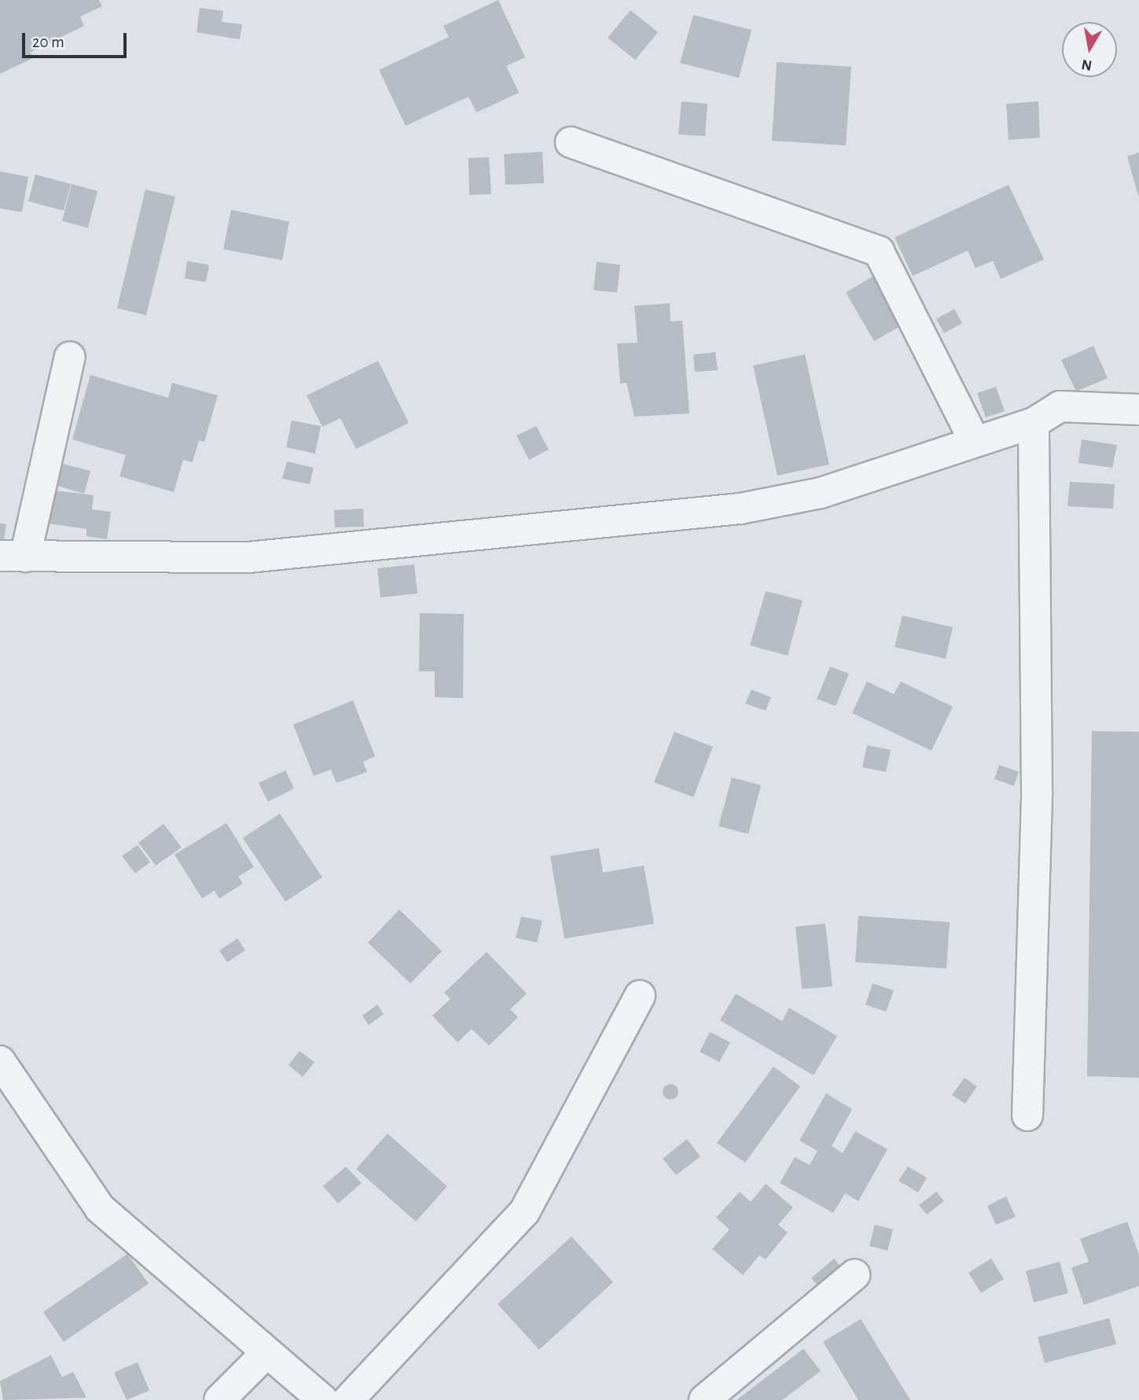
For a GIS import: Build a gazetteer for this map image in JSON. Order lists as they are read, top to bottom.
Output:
{
  "scale_bar": "20 m",
  "north": "bottom"
}
